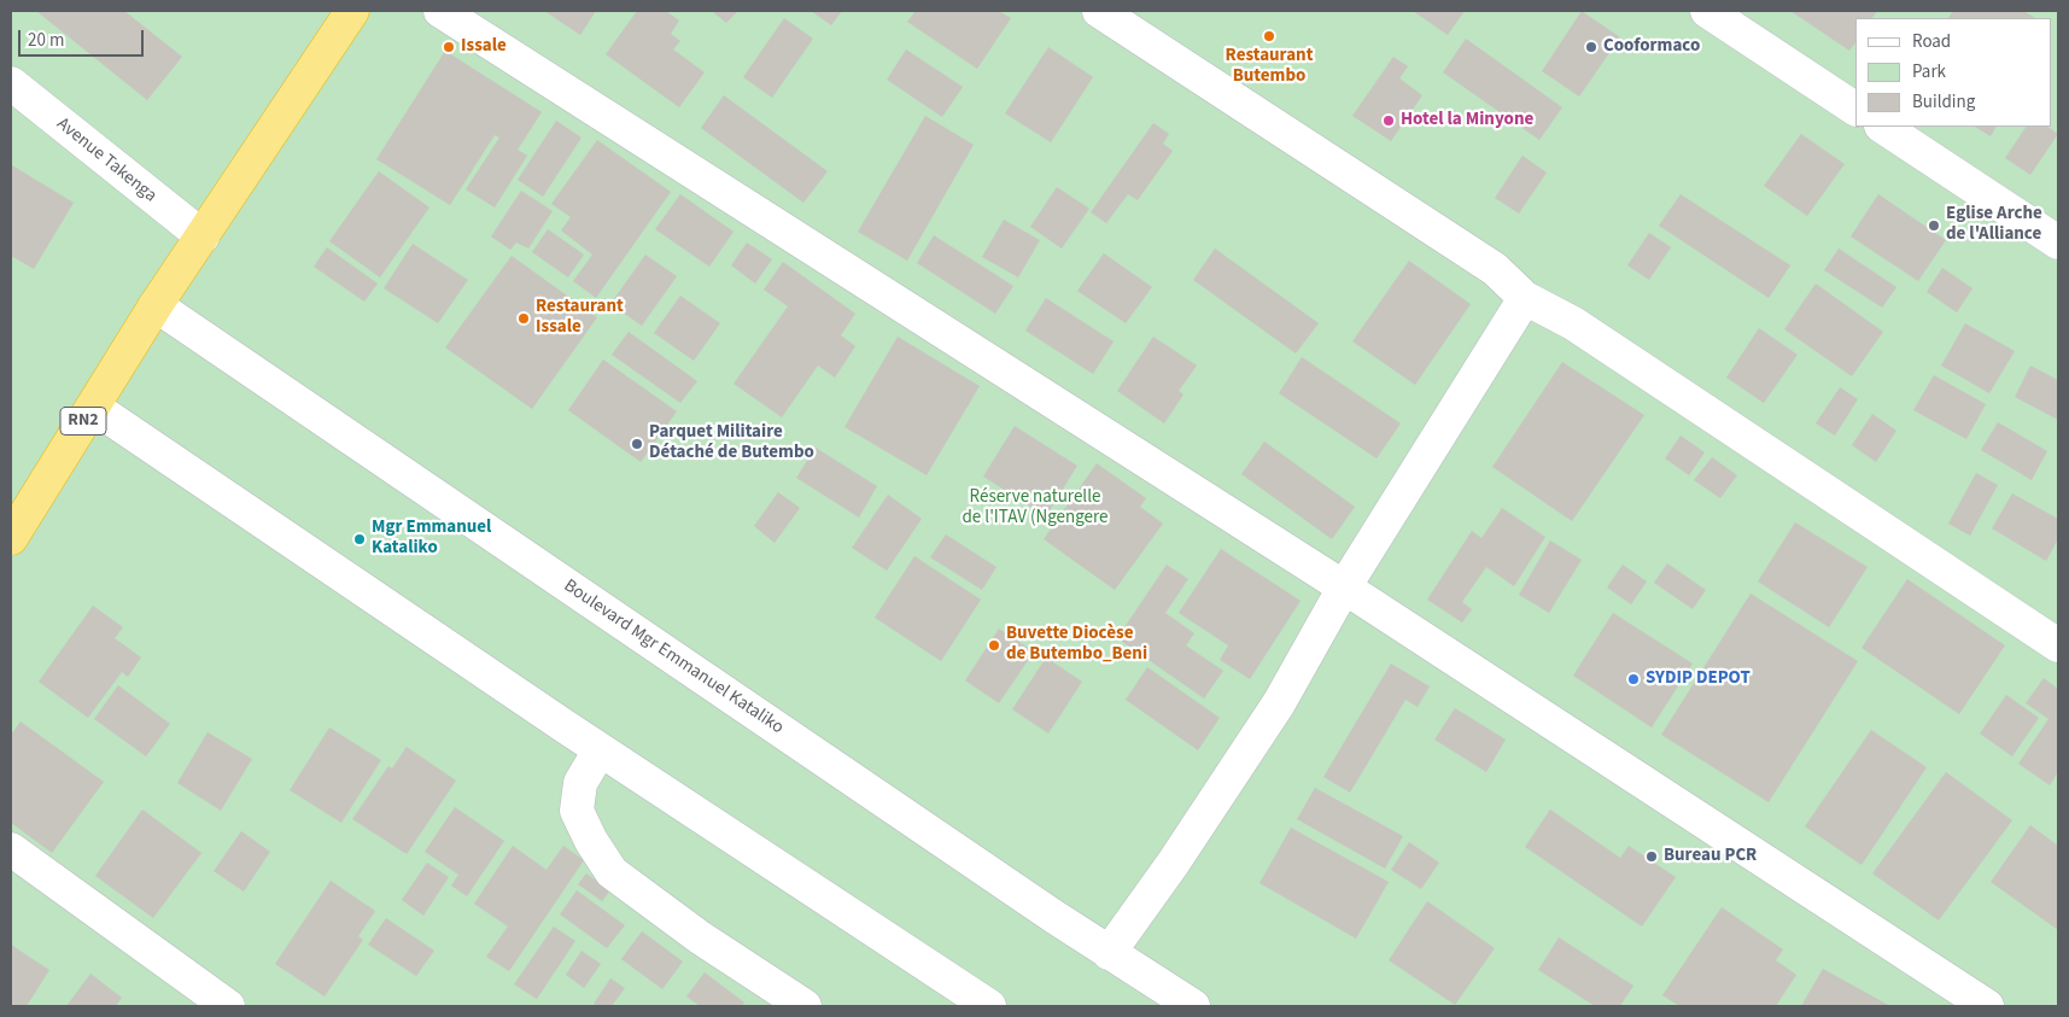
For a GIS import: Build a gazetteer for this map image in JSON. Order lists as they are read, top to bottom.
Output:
{
  "streets": {
    "highway": ["RN2"],
    "street": ["Avenue Takenga", "Boulevard Mgr Emmanuel Kataliko"]
  },
  "crossings": [
    ["Avenue Takenga", "RN2"],
    ["RN2", "Boulevard Mgr Emmanuel Kataliko"]
  ],
  "parks": ["Réserve naturelle de l'ITAV (Ngengere"],
  "places": [
    "Restaurant Butembo",
    "Issale",
    "Cooformaco",
    "Hotel la Minyone",
    "Eglise Arche de l'Alliance",
    "Restaurant Issale",
    "Parquet Militaire Détaché de Butembo",
    "Mgr Emmanuel Kataliko",
    "Buvette Diocèse de Butembo_Beni",
    "SYDIP DEPOT",
    "Bureau PCR"
  ],
  "legend": ["Road", "Park", "Building"],
  "scale_bar": "20 m"
}
